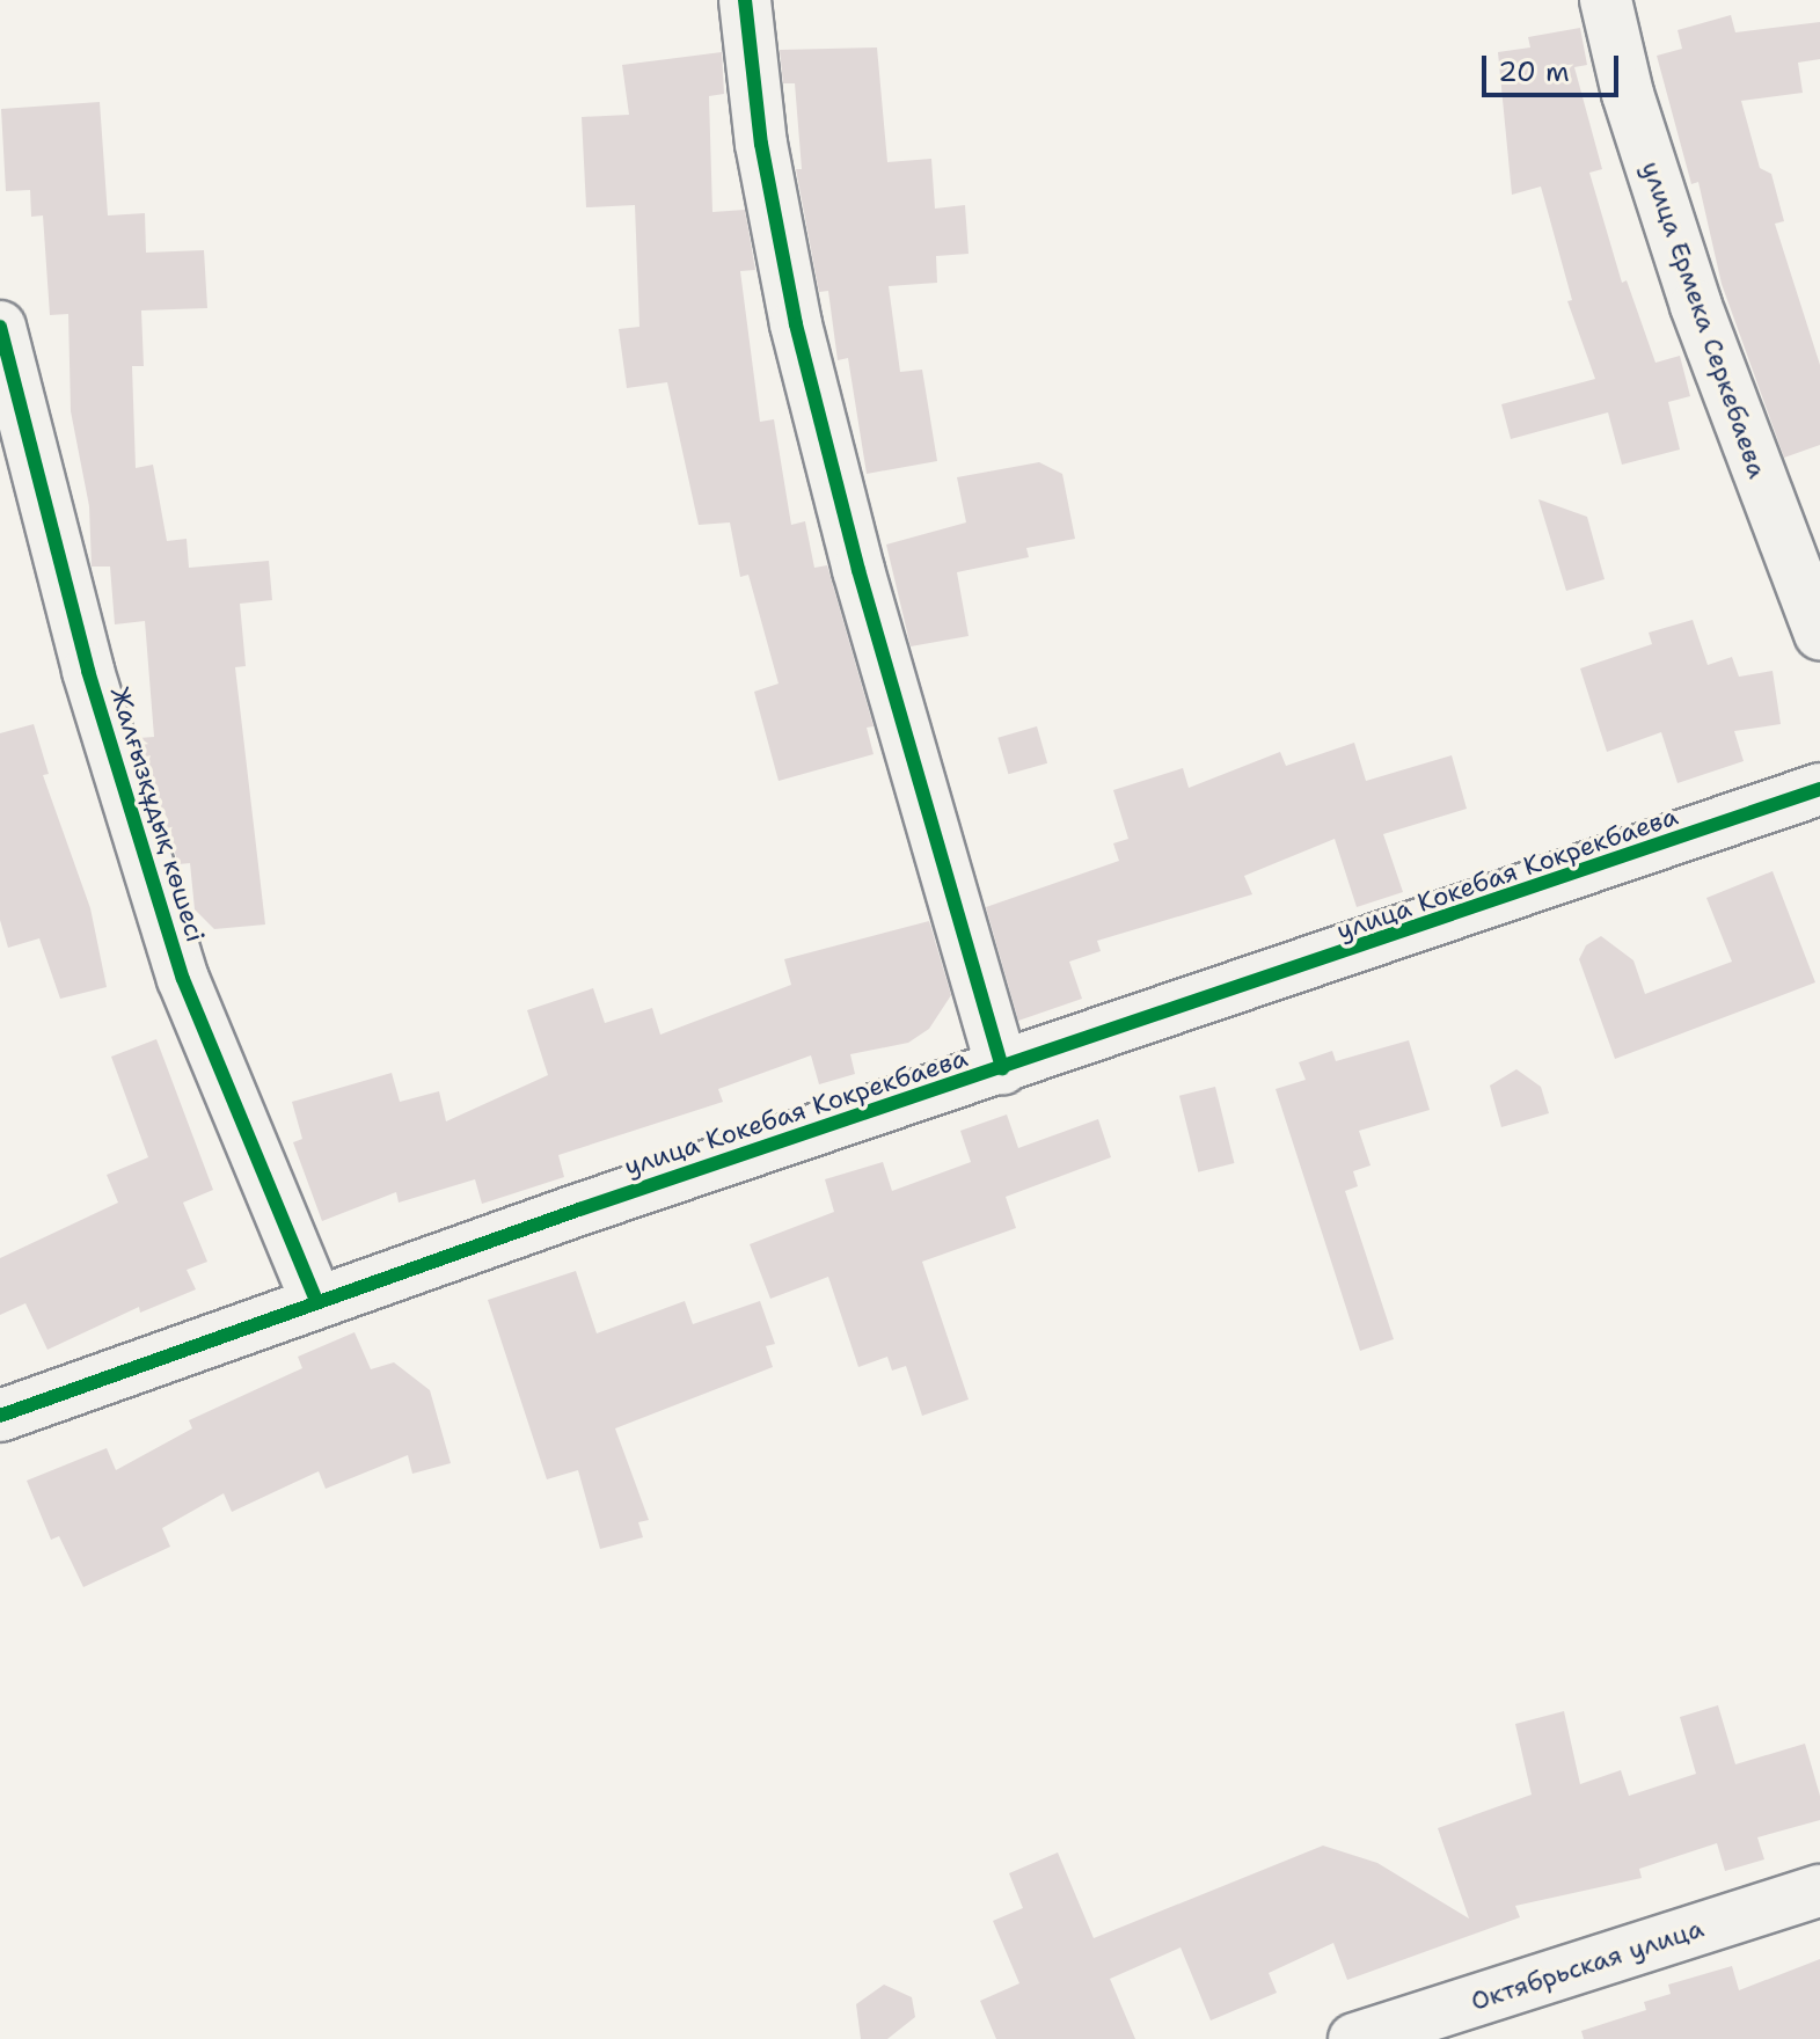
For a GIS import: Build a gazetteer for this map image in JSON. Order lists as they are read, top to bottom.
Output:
{
  "streets": {
    "street": [
      "улица Ермека Серкебаева",
      "Жалғызқұдық көшесі",
      "улица Кокебая Кокрекбаева",
      "Октябрьская улица"
    ]
  },
  "crossings": [
    ["Жалғызқұдық көшесі", "улица Кокебая Кокрекбаева"]
  ],
  "scale_bar": "20 m"
}
